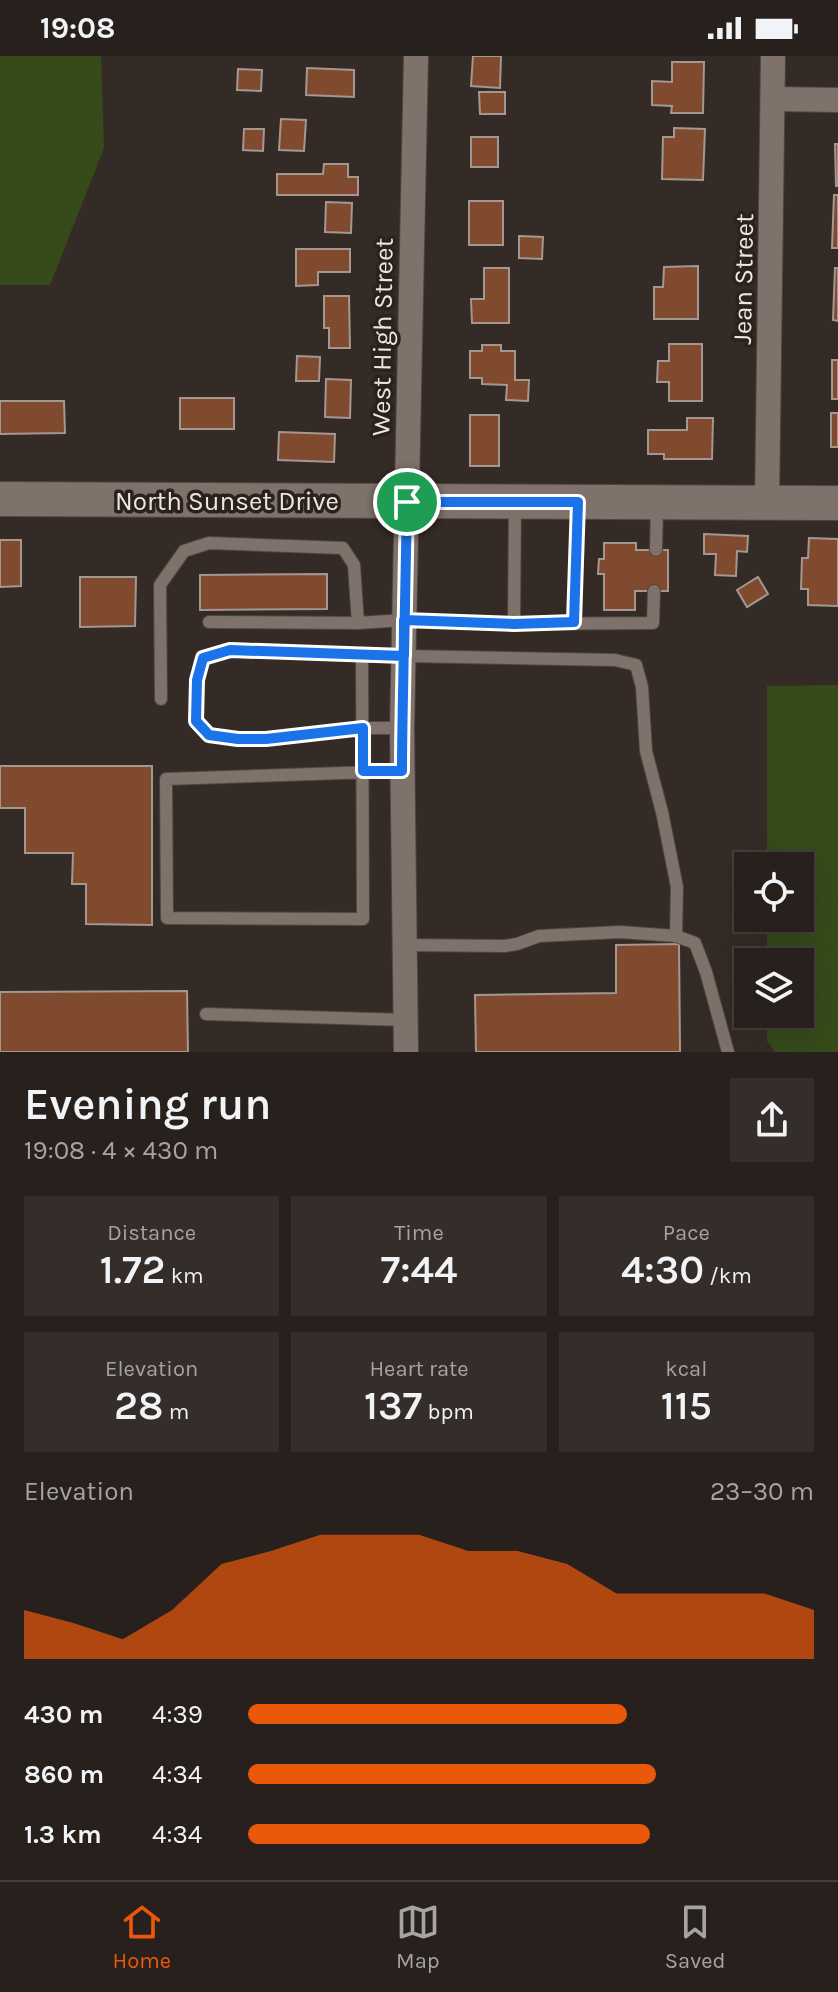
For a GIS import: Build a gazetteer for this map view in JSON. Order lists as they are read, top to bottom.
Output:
{
  "streets": {
    "main road": ["North Sunset Drive"],
    "street": ["Jean Street", "West High Street"]
  },
  "crossings": [
    ["Jean Street", "North Sunset Drive"],
    ["West High Street", "North Sunset Drive"]
  ],
  "page": {
    "status": "19:08",
    "heading": ["Evening run", "19:08 · 4 × 430 m"],
    "stats": [
      ["Distance", "1.72 km"],
      ["Time", "7:44"],
      ["Pace", "4:30 /km"],
      ["Elevation", "28 m"],
      ["Heart rate", "137 bpm"],
      ["kcal", "115"]
    ],
    "chart": ["Elevation", "23–30 m"],
    "list": [
      {
        "name": "430 m",
        "note": "4:39"
      },
      {
        "name": "860 m",
        "note": "4:34"
      },
      {
        "name": "1.3 km",
        "note": "4:34"
      }
    ],
    "tabs": ["Home", "Map", "Saved"]
  }
}
